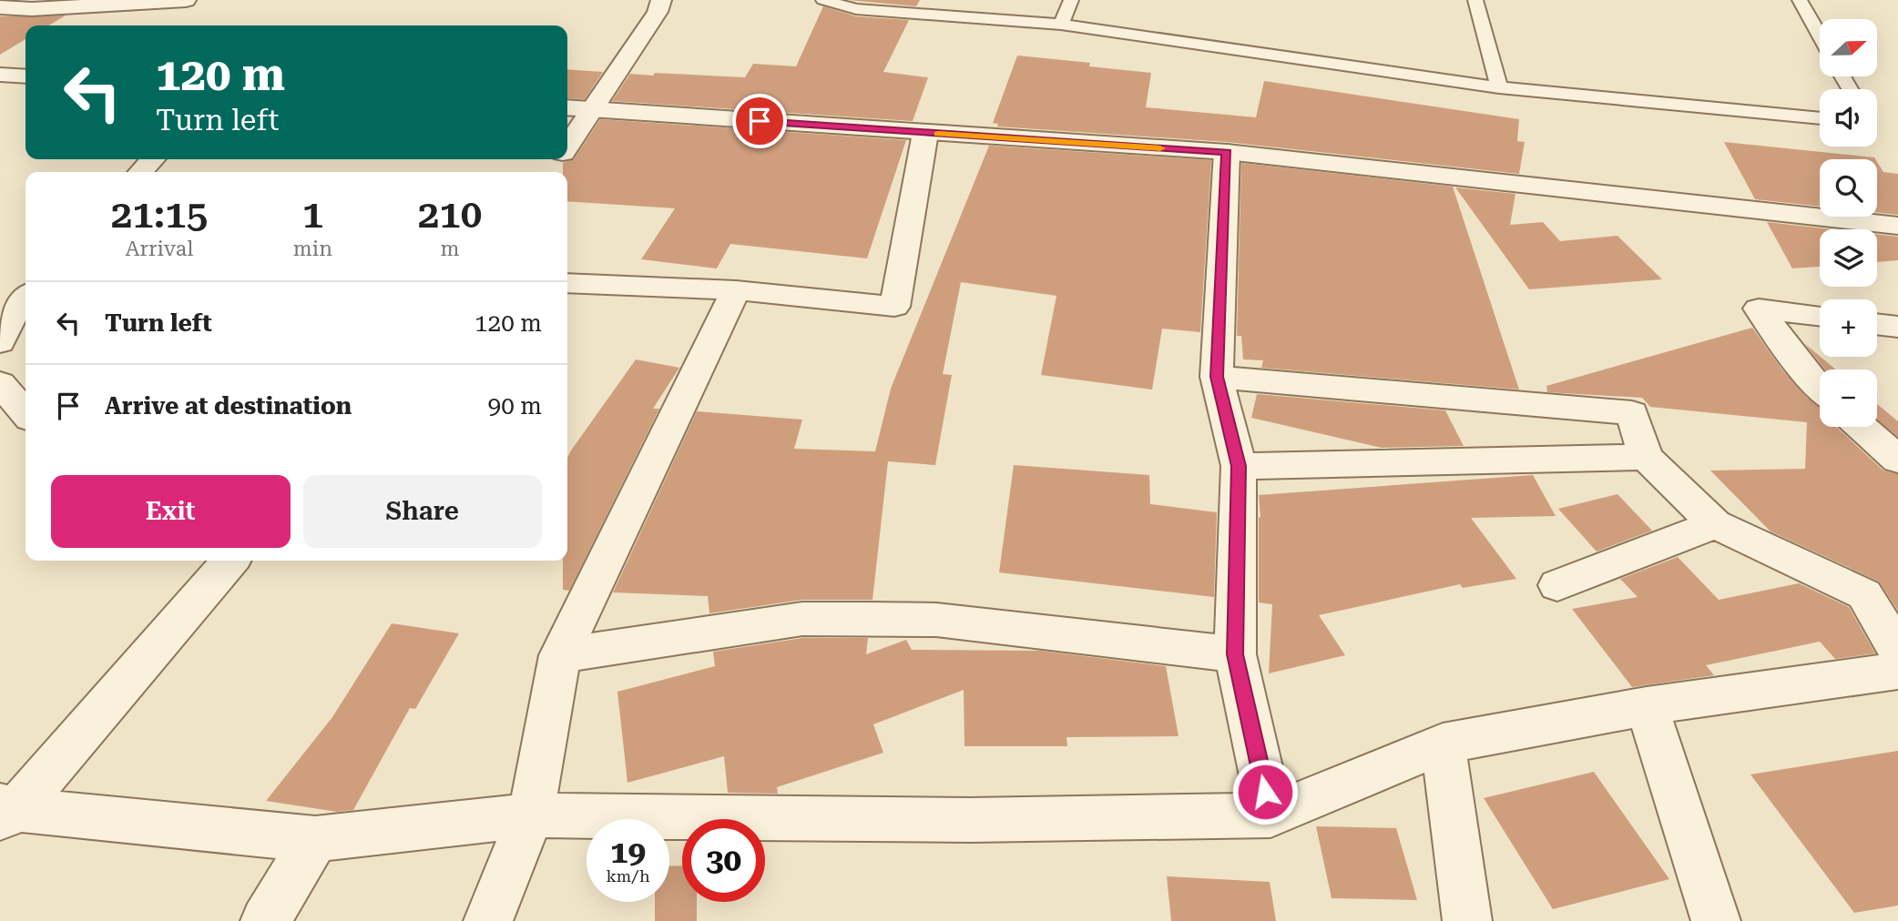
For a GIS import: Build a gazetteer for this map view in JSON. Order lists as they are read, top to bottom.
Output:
{
  "north": "right",
  "page": {
    "map_buttons": ["+", "−"],
    "turn": ["120 m", "Turn left"],
    "eta": [
      "21:15",
      "Arrival",
      "1",
      "min",
      "210",
      "m"
    ],
    "list": [
      {
        "name": "Turn left",
        "value": "120 m"
      },
      {
        "name": "Arrive at destination",
        "value": "90 m"
      }
    ],
    "buttons": ["Exit", "Share"],
    "speed": "19 km/h",
    "limit": "30"
  }
}
